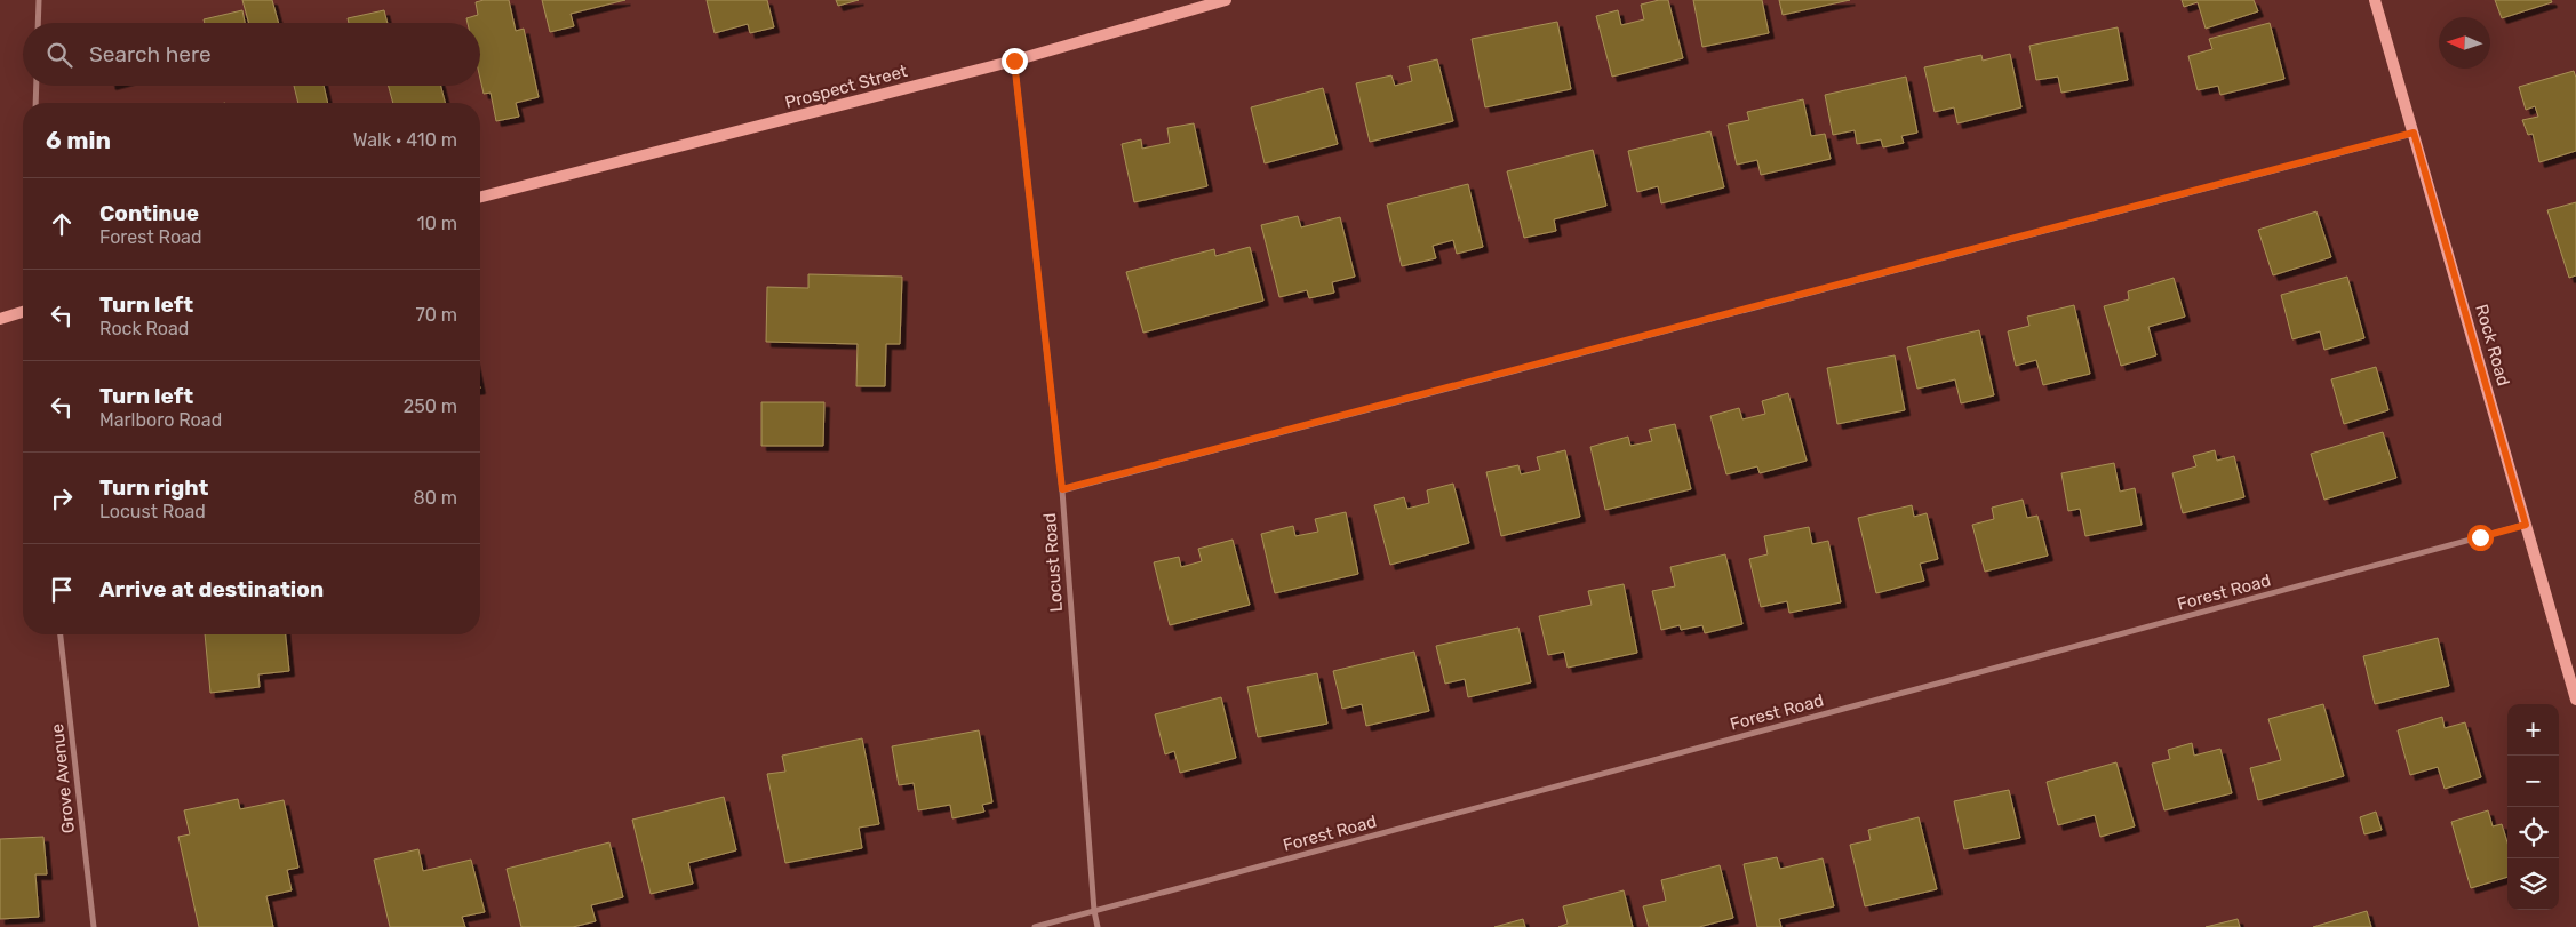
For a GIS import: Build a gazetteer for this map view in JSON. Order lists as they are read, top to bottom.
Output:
{
  "streets": {
    "main road": ["Prospect Street", "Rock Road"],
    "street": ["Locust Road", "Forest Road", "Grove Avenue"]
  },
  "crossings": [
    ["Prospect Street", "Locust Road"],
    ["Rock Road", "Forest Road"],
    ["Locust Road", "Forest Road"]
  ],
  "north": "left",
  "page": {
    "search": "Search here",
    "heading": ["6 min", "Walk · 410 m"],
    "list": [
      ["Continue", "Forest Road", "10 m"],
      ["Turn left", "Rock Road", "70 m"],
      ["Turn left", "Marlboro Road", "250 m"],
      ["Turn right", "Locust Road", "80 m"],
      "Arrive at destination"
    ],
    "map_buttons": ["+", "−"]
  }
}
